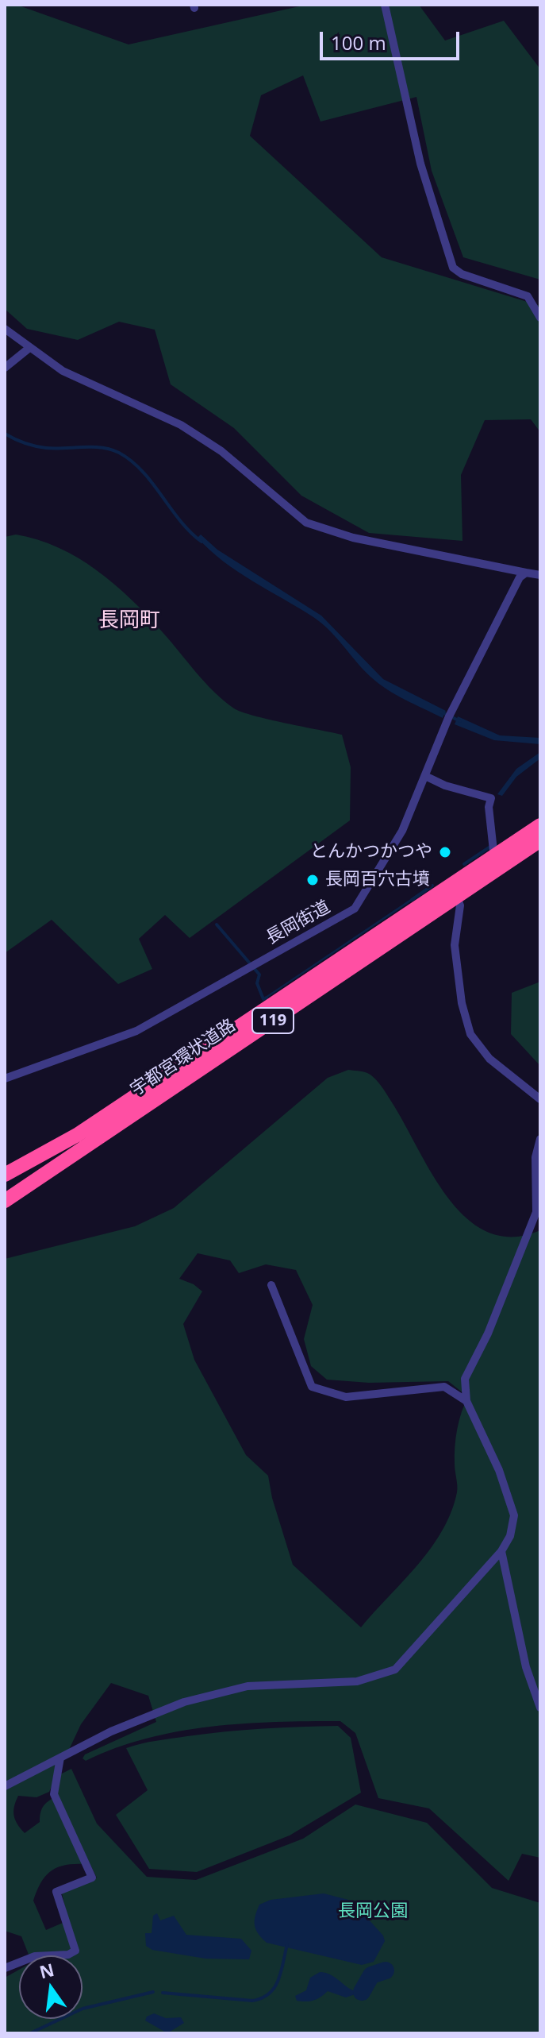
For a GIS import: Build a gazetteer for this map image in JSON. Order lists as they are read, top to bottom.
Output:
{
  "streets": {
    "highway": ["119", "宇都宮環状道路"],
    "street": ["長岡街道"]
  },
  "crossings": [
    ["119", "宇都宮環状道路"]
  ],
  "districts": ["長岡町"],
  "parks": ["長岡公園"],
  "places": ["とんかつかつや", "長岡百穴古墳"],
  "scale_bar": "100 m",
  "north": "top"
}
